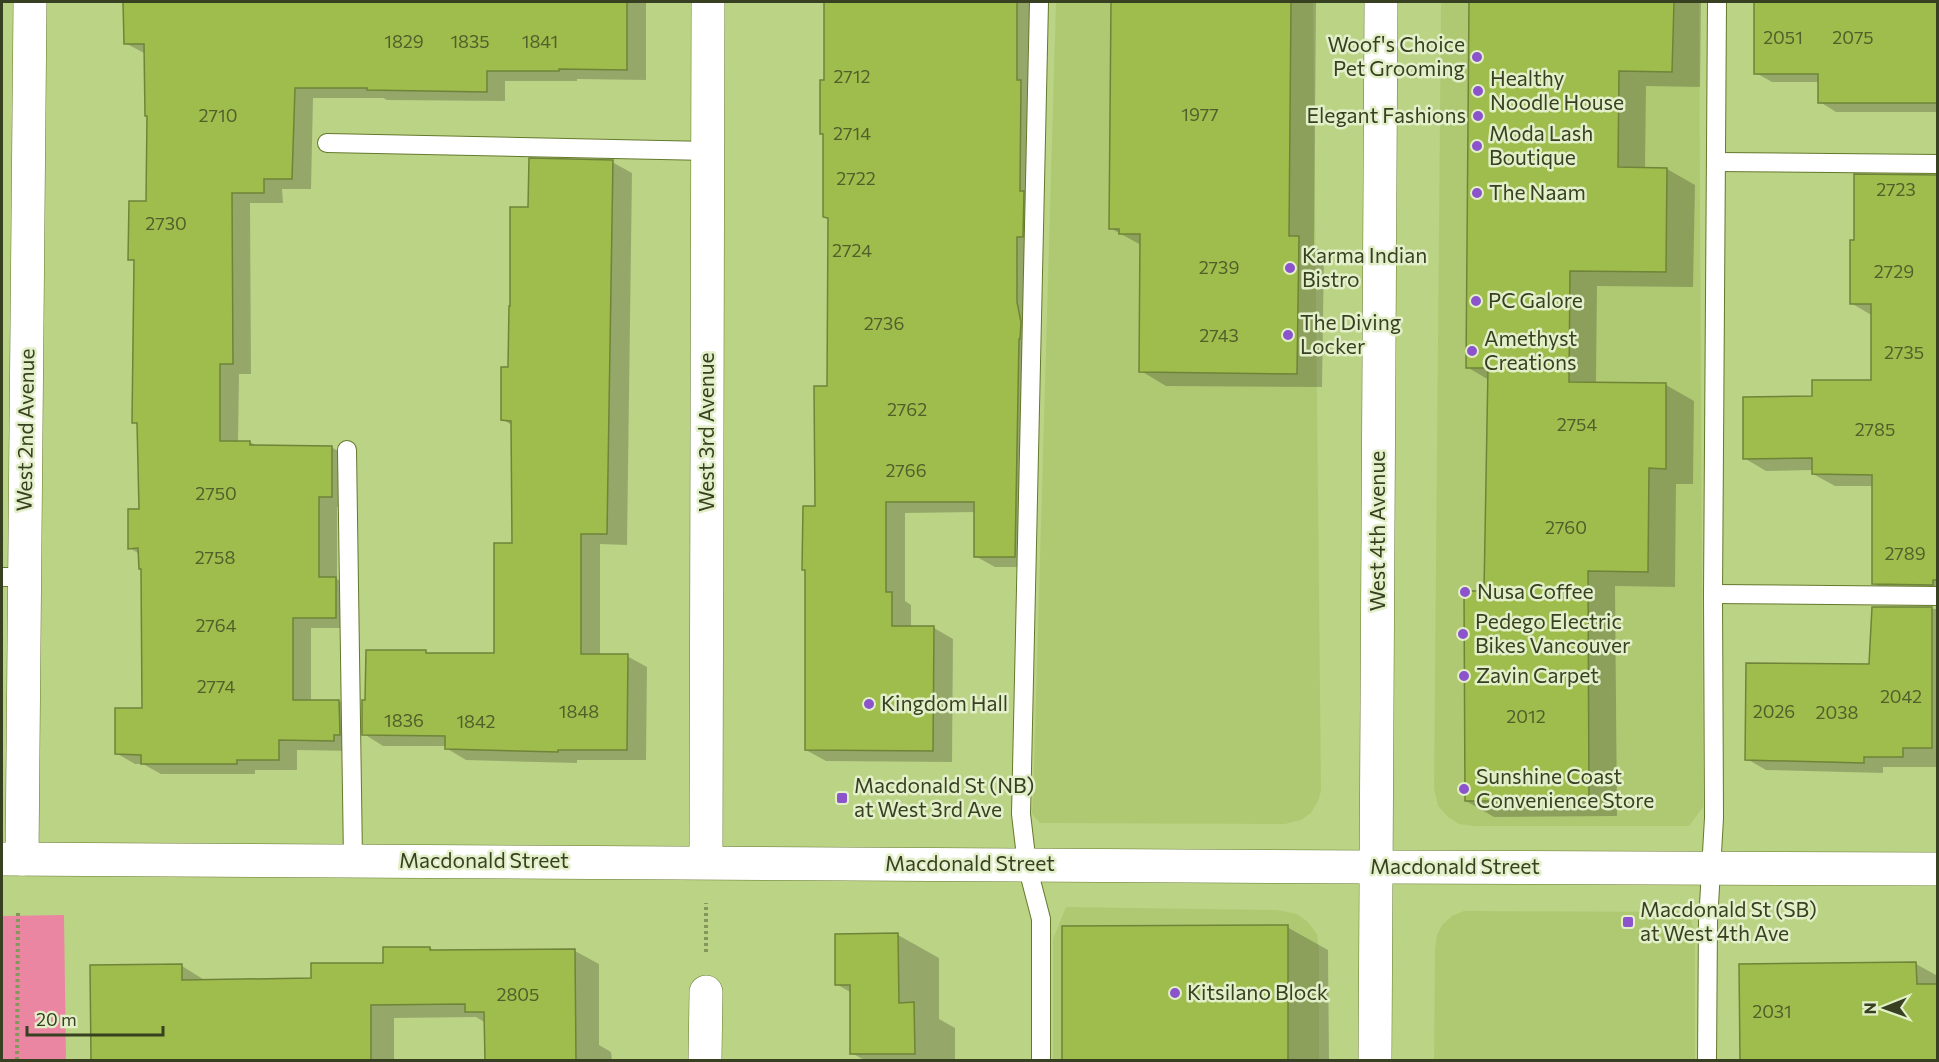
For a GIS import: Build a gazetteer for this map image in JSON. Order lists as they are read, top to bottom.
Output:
{
  "streets": {
    "main road": [
      "West 2nd Avenue",
      "West 3rd Avenue",
      "West 4th Avenue",
      "Macdonald Street"
    ]
  },
  "crossings": [
    ["West 2nd Avenue", "Macdonald Street"],
    ["West 3rd Avenue", "Macdonald Street"],
    ["West 4th Avenue", "Macdonald Street"]
  ],
  "places": {
    "other": [
      "Woof's Choice Pet Grooming",
      "Healthy Noodle House",
      "Elegant Fashions",
      "Moda Lash Boutique",
      "The Naam",
      "Karma Indian Bistro",
      "PC Galore",
      "The Diving Locker",
      "Amethyst Creations",
      "Nusa Coffee",
      "Pedego Electric Bikes Vancouver",
      "Zavin Carpet",
      "Kingdom Hall",
      "Sunshine Coast Convenience Store",
      "Kitsilano Block"
    ],
    "transit": ["Macdonald St (NB) at West 3rd Ave", "Macdonald St (SB) at West 4th Ave"]
  },
  "house_numbers": [
    "2051",
    "2075",
    "1829",
    "1835",
    "1841",
    "2712",
    "1977",
    "2710",
    "2714",
    "2722",
    "2723",
    "2730",
    "2724",
    "2739",
    "2729",
    "2736",
    "2743",
    "2735",
    "2762",
    "2754",
    "2785",
    "2766",
    "2750",
    "2760",
    "2789",
    "2758",
    "2764",
    "2774",
    "2042",
    "1848",
    "2026",
    "2038",
    "2012",
    "1836",
    "1842",
    "2805",
    "2031"
  ],
  "scale_bar": "20 m",
  "north": "left"
}
